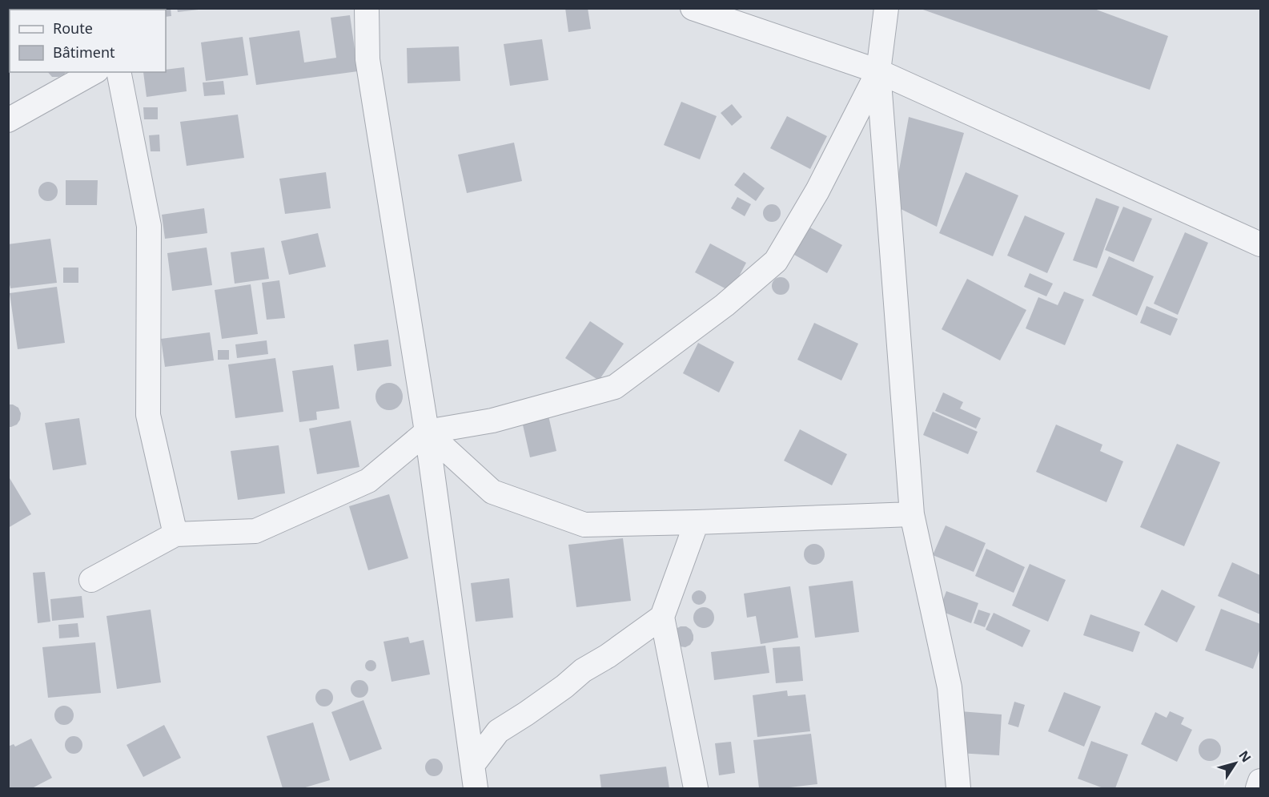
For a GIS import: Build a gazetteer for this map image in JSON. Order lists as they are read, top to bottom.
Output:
{
  "legend": ["Route", "Bâtiment"],
  "north": "top right"
}
